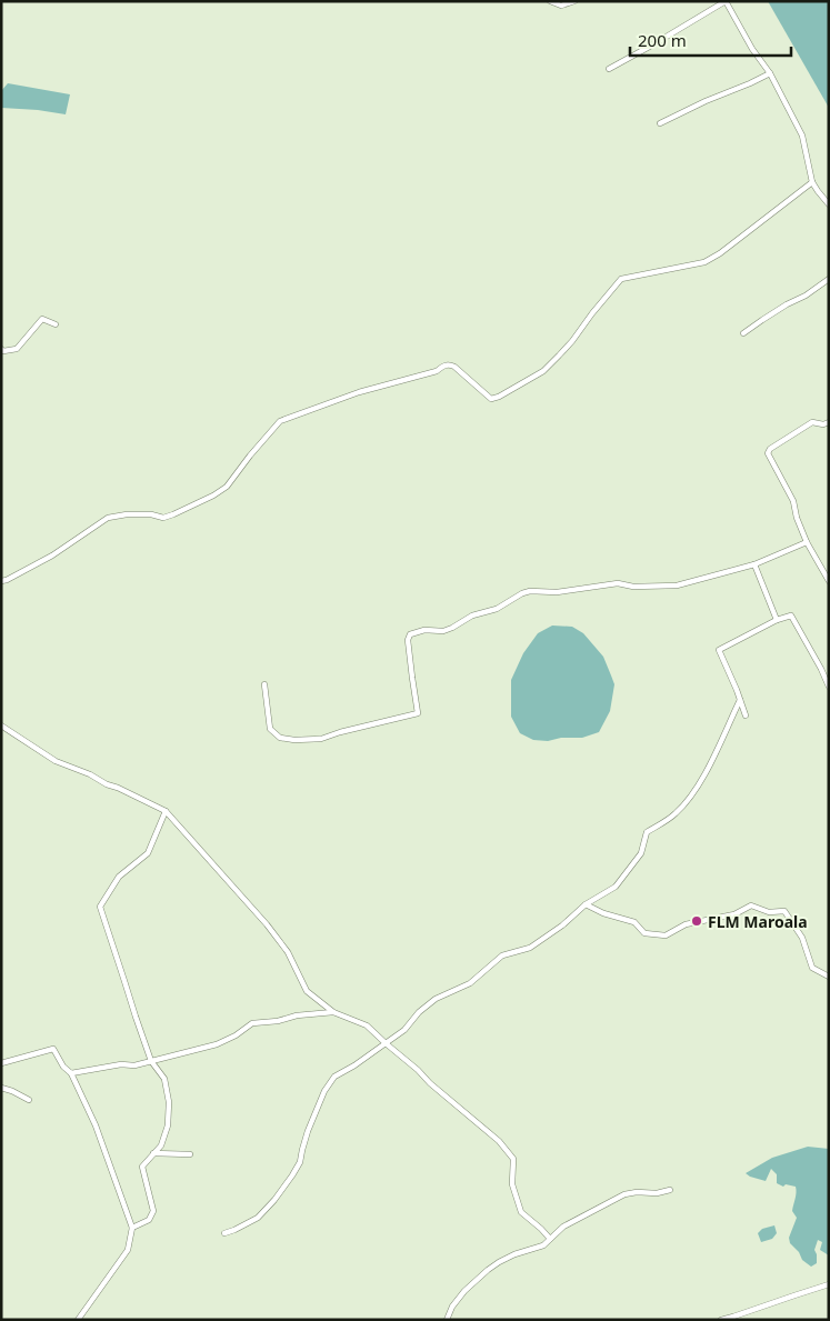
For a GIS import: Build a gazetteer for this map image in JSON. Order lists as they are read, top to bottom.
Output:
{
  "places": ["FLM Maroala"],
  "scale_bar": "200 m"
}
